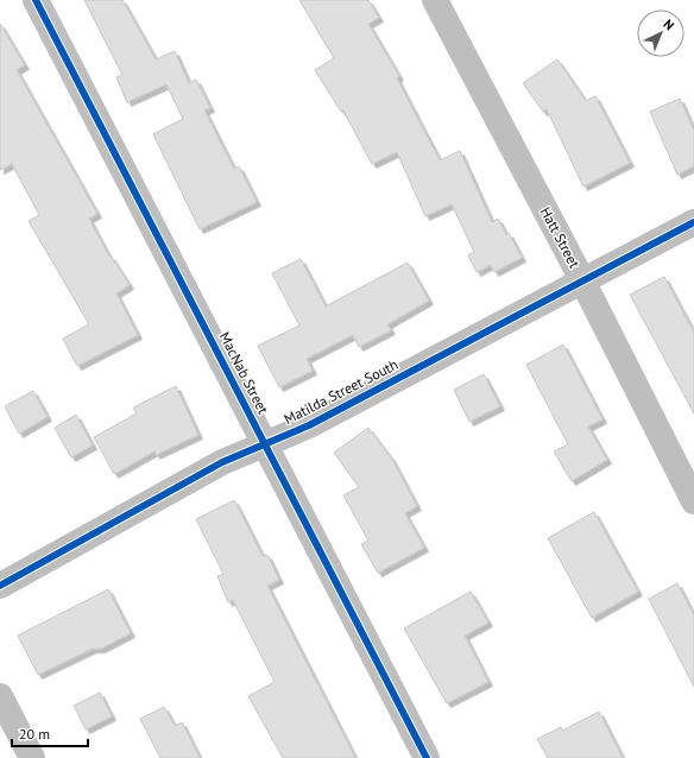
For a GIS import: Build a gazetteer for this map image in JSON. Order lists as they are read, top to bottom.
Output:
{
  "streets": {
    "street": ["Hatt Street", "MacNab Street", "Matilda Street South"]
  },
  "crossings": [
    ["Hatt Street", "Matilda Street South"],
    ["MacNab Street", "Matilda Street South"]
  ],
  "scale_bar": "20 m",
  "north": "top right"
}
